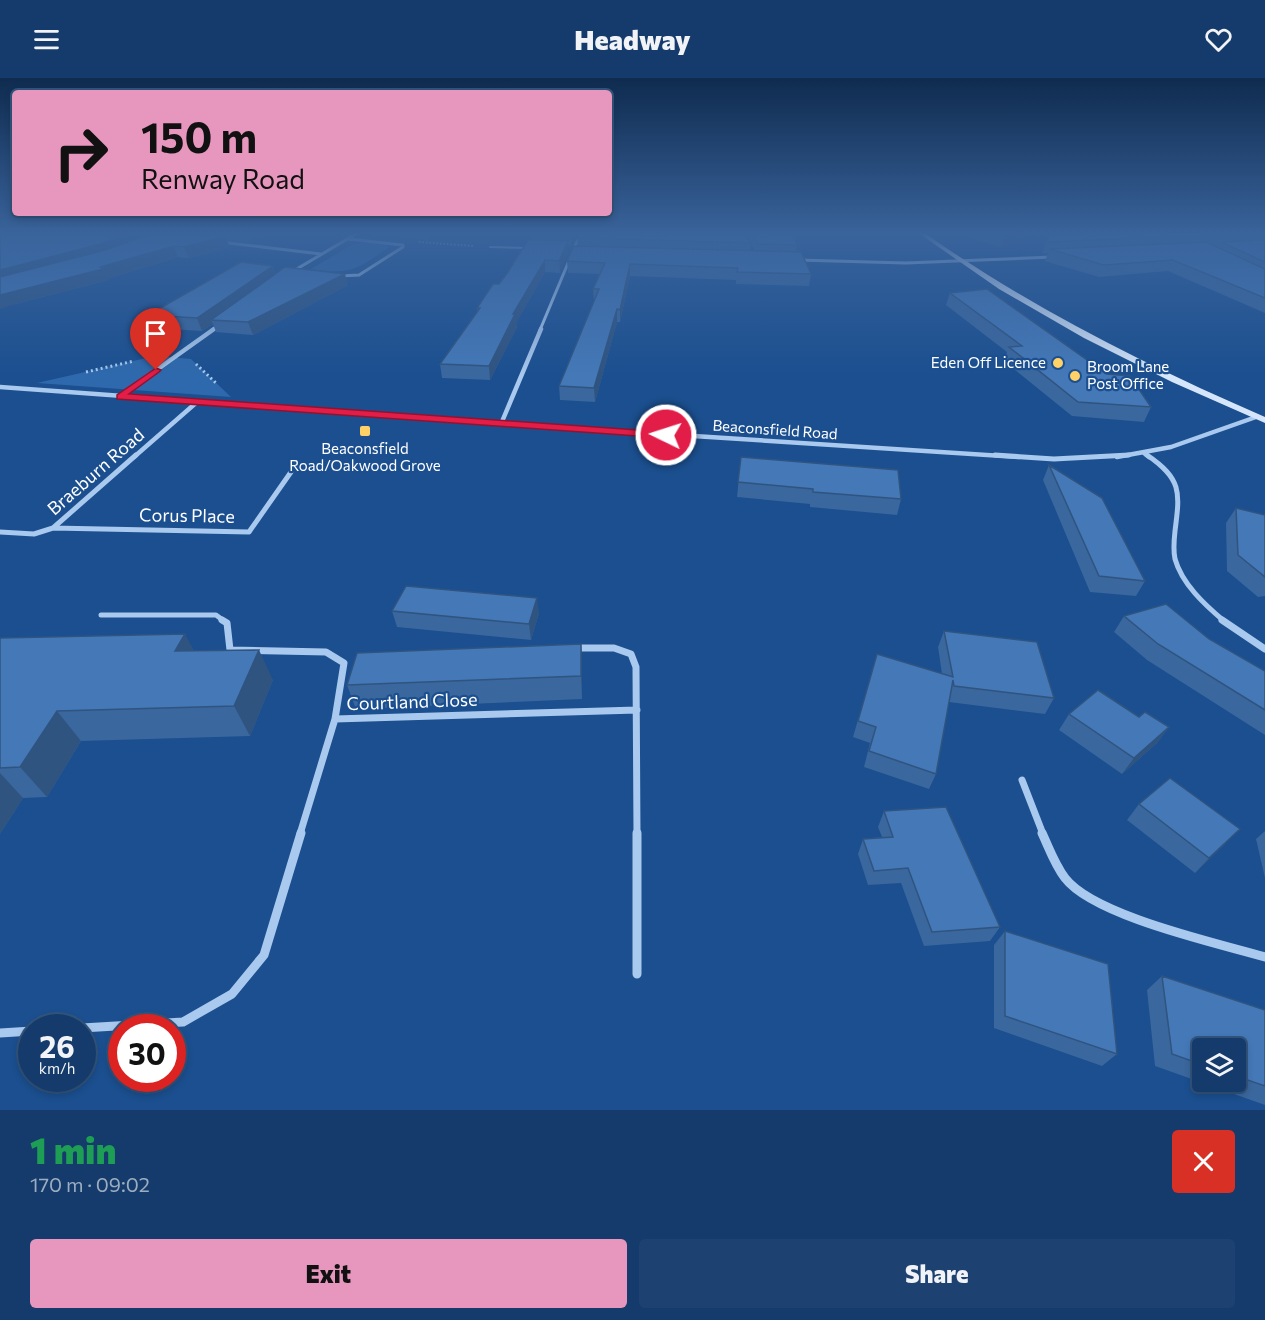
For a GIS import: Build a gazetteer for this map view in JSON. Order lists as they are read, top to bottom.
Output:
{
  "streets": {
    "street": [
      "Beaconsfield Road",
      "Braeburn Road",
      "Corus Place",
      "Courtland Close"
    ]
  },
  "crossings": [
    ["Beaconsfield Road", "Braeburn Road"],
    ["Braeburn Road", "Corus Place"]
  ],
  "places": {
    "other": ["Eden Off Licence", "Broom Lane Post Office"],
    "transit": ["Beaconsfield Road/Oakwood Grove"]
  },
  "page": {
    "header": "Headway",
    "turn": ["150 m", "Renway Road"],
    "speed": "26 km/h",
    "limit": "30",
    "heading": ["1 min", "170 m · 09:02"],
    "buttons": ["Exit", "Share"]
  }
}
